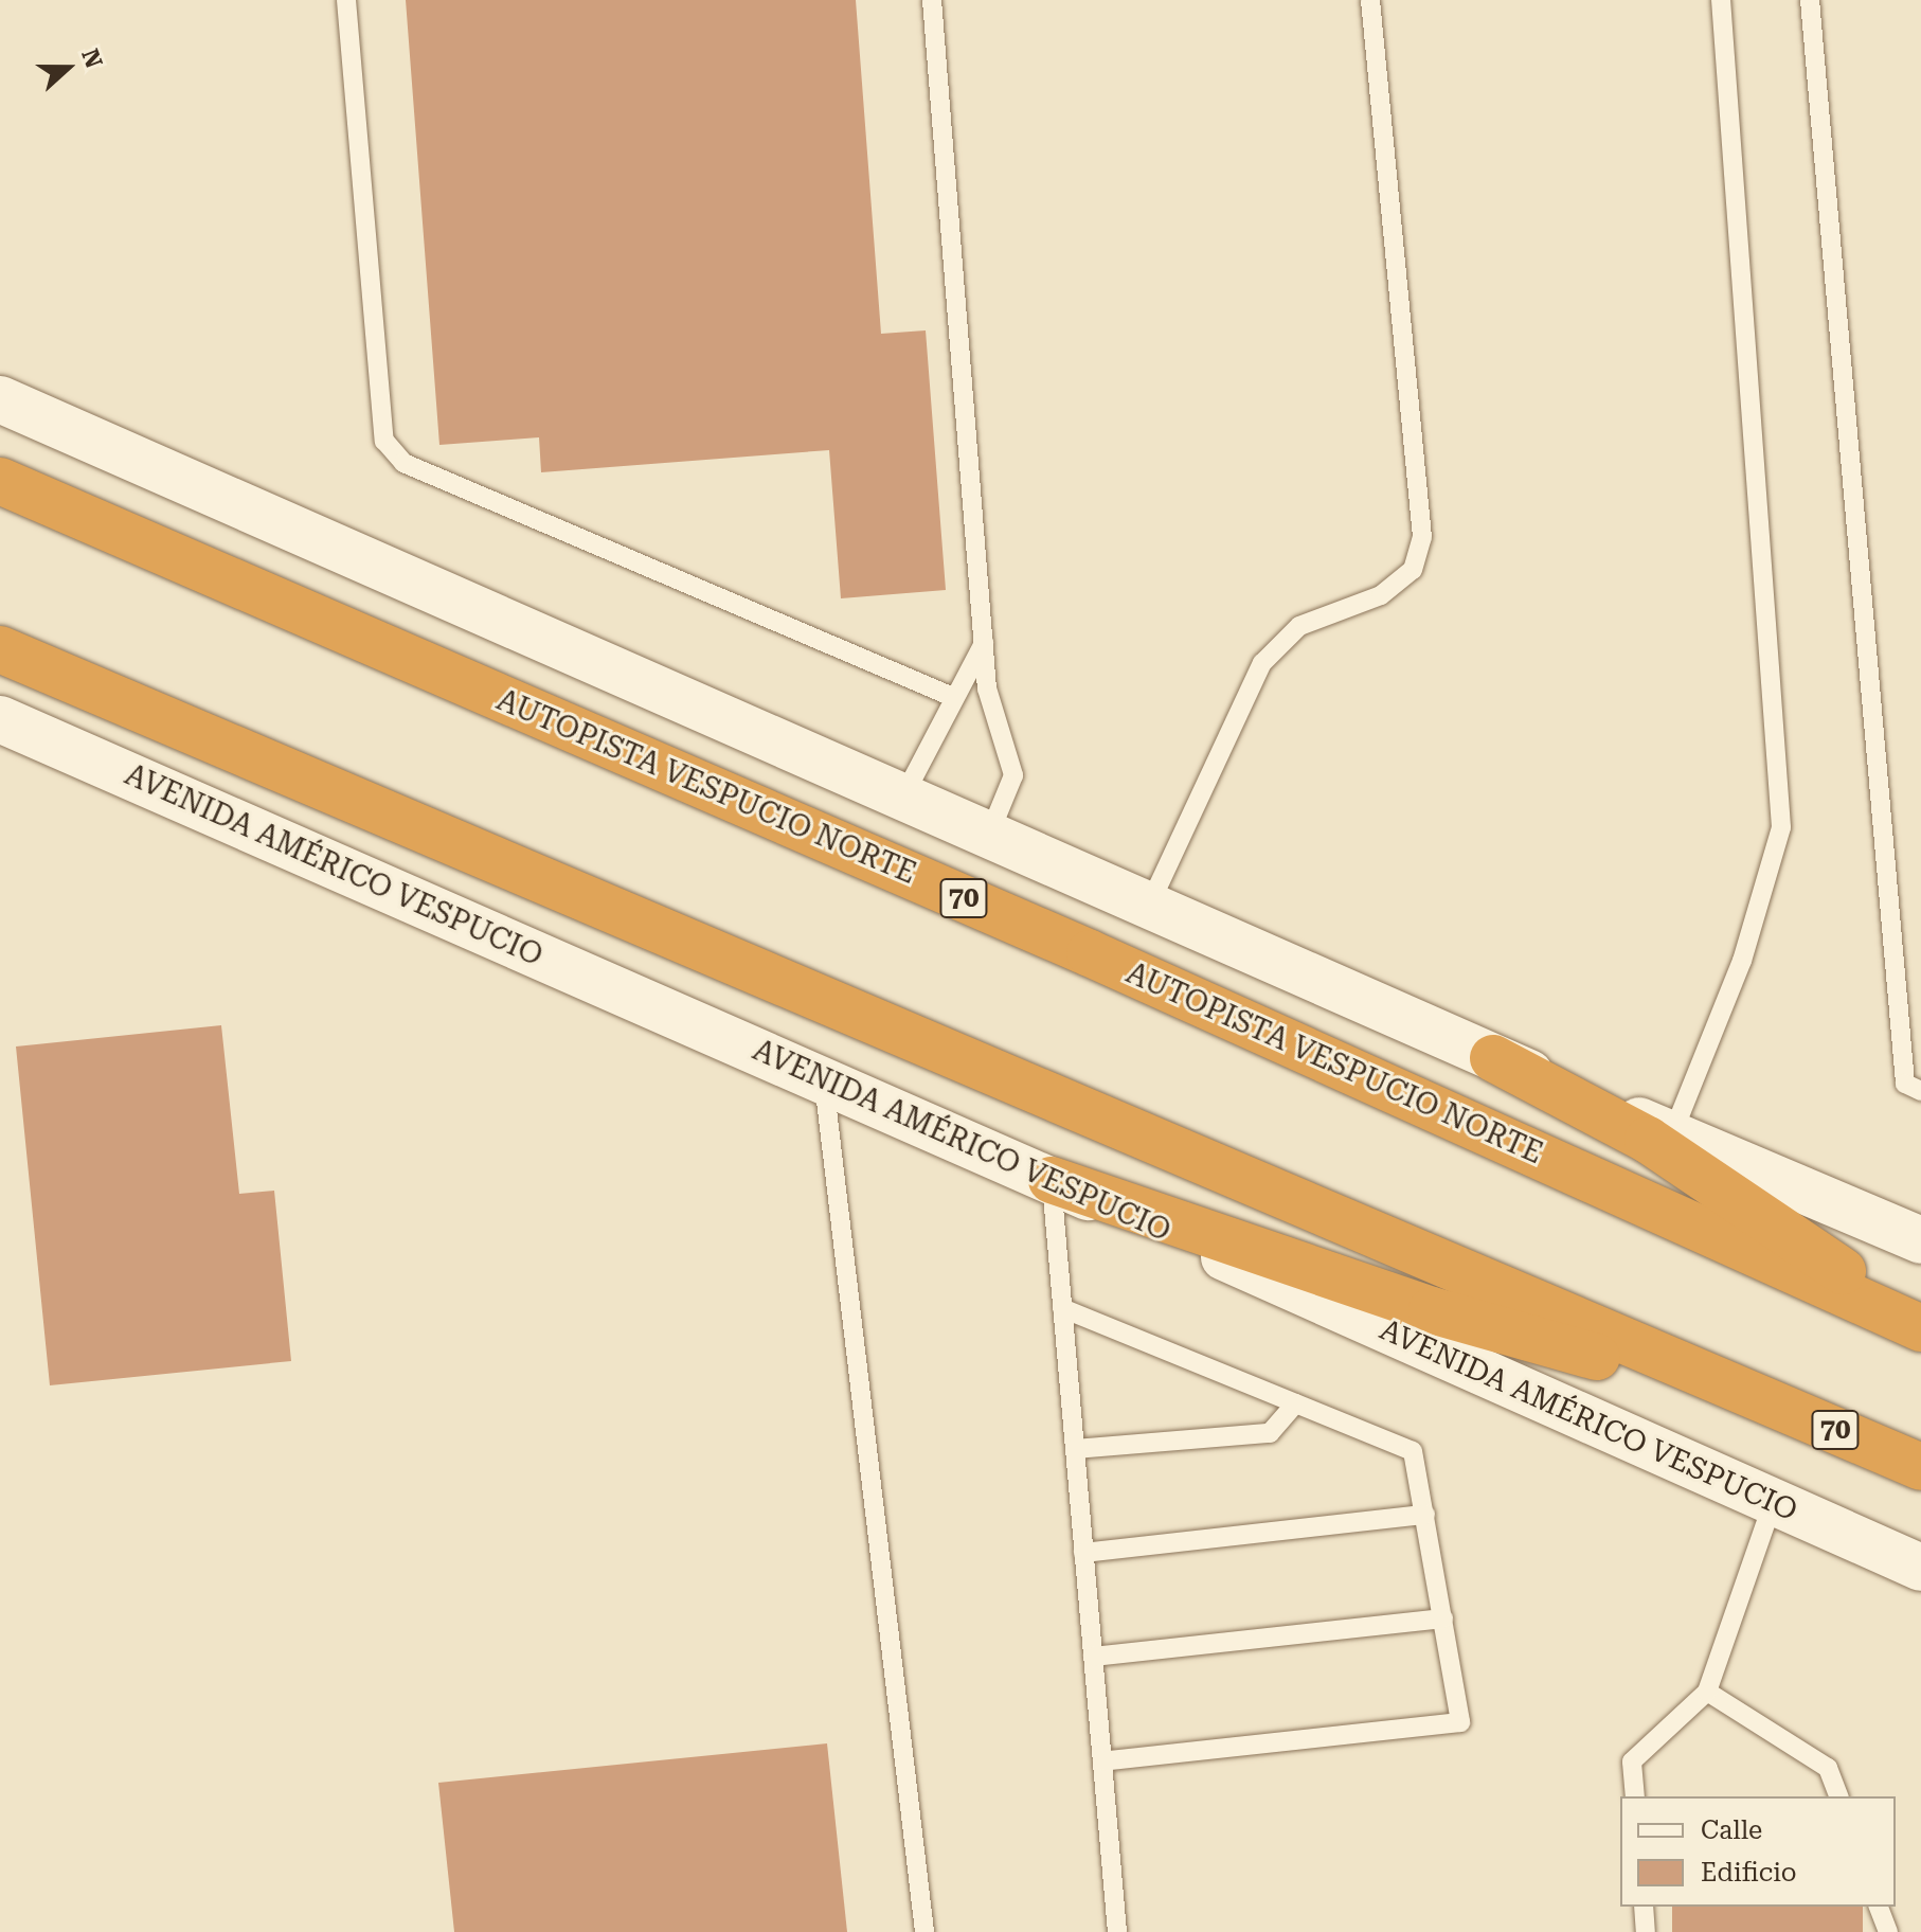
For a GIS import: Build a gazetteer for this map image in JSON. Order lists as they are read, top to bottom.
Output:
{
  "streets": {
    "highway": ["AUTOPISTA VESPUCIO NORTE", "70"],
    "main road": ["AVENIDA AMÉRICO VESPUCIO"]
  },
  "legend": ["Calle", "Edificio"],
  "north": "right"
}
